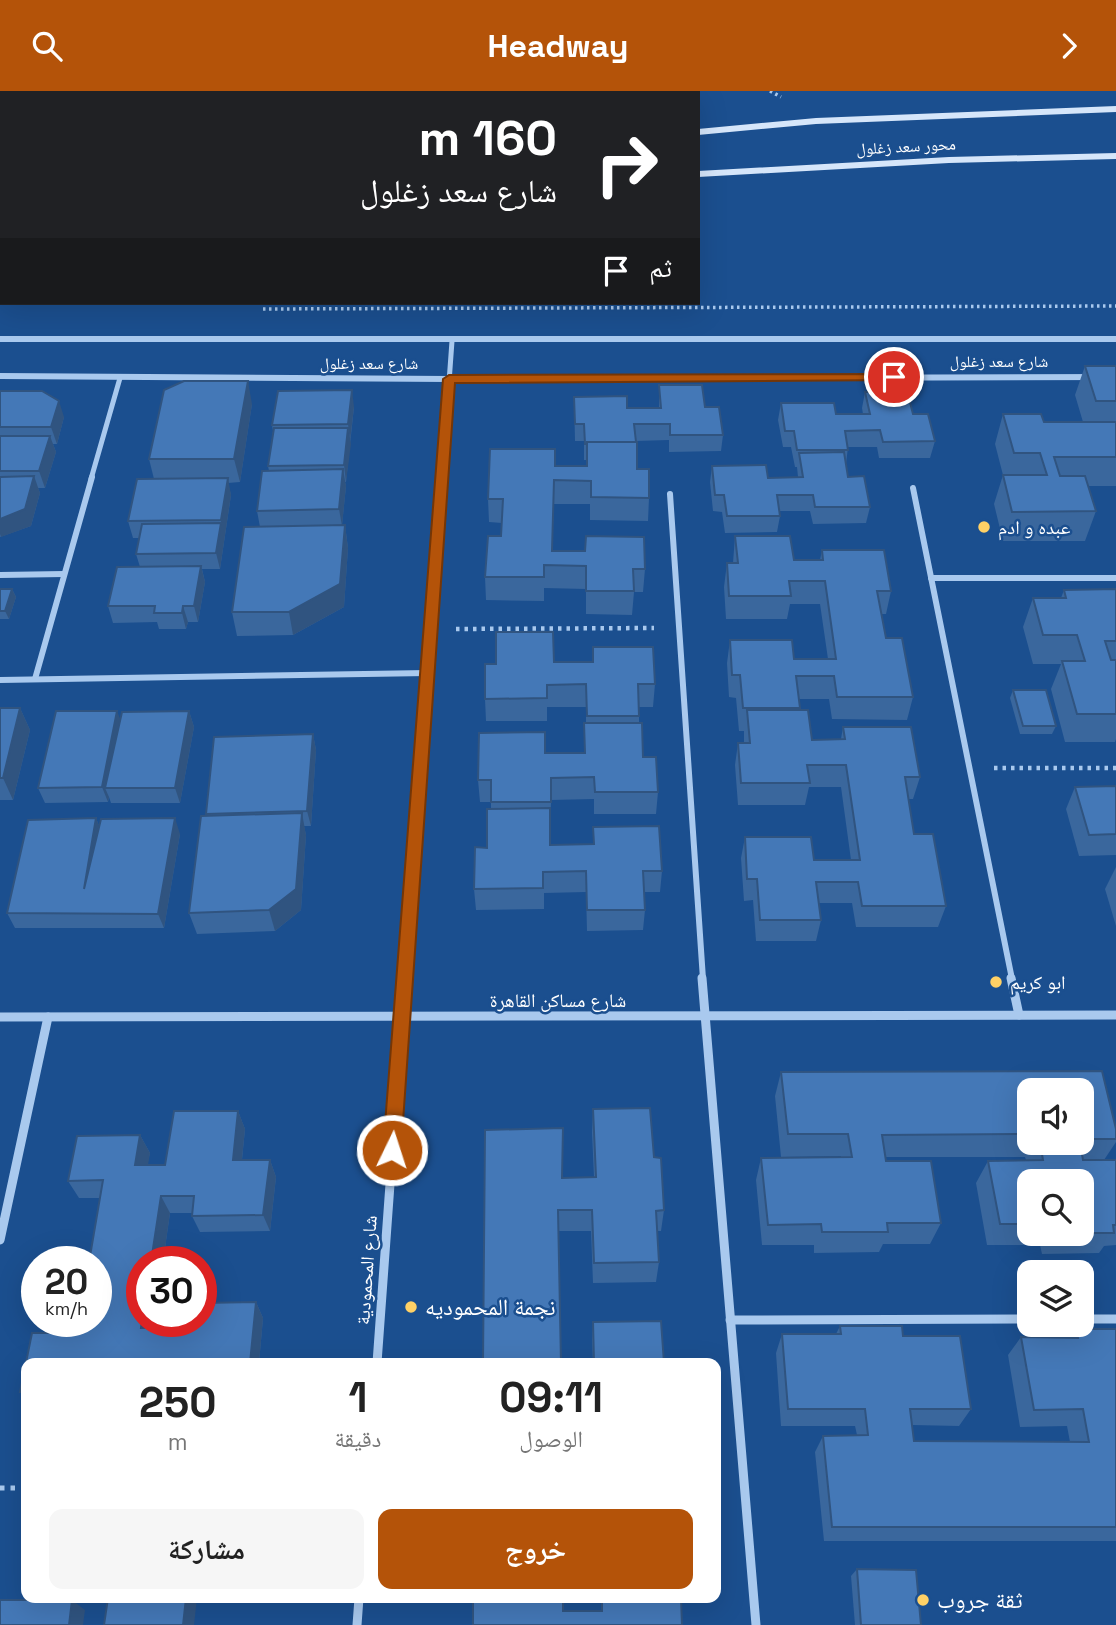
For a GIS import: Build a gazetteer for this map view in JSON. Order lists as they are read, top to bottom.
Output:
{
  "streets": {
    "main road": ["محور سعد زغلول"],
    "street": ["شارع سعد زغلول", "شارع مساكن القاهرة", "شارع المحمودية"]
  },
  "crossings": [
    ["شارع سعد زغلول", "شارع المحمودية"],
    ["شارع مساكن القاهرة", "شارع المحمودية"]
  ],
  "places": [
    "عبده و ادم",
    "ابو كريم",
    "نجمة المحموديه",
    "ثقة جروب"
  ],
  "page": {
    "header": "Headway",
    "turn": ["160 m", "شارع سعد زغلول"],
    "then": "ثم",
    "speed": "20 km/h",
    "limit": "30",
    "eta": [
      "09:11",
      "الوصول",
      "1",
      "دقيقة",
      "250",
      "m"
    ],
    "buttons": ["خروج", "مشاركة"]
  }
}
